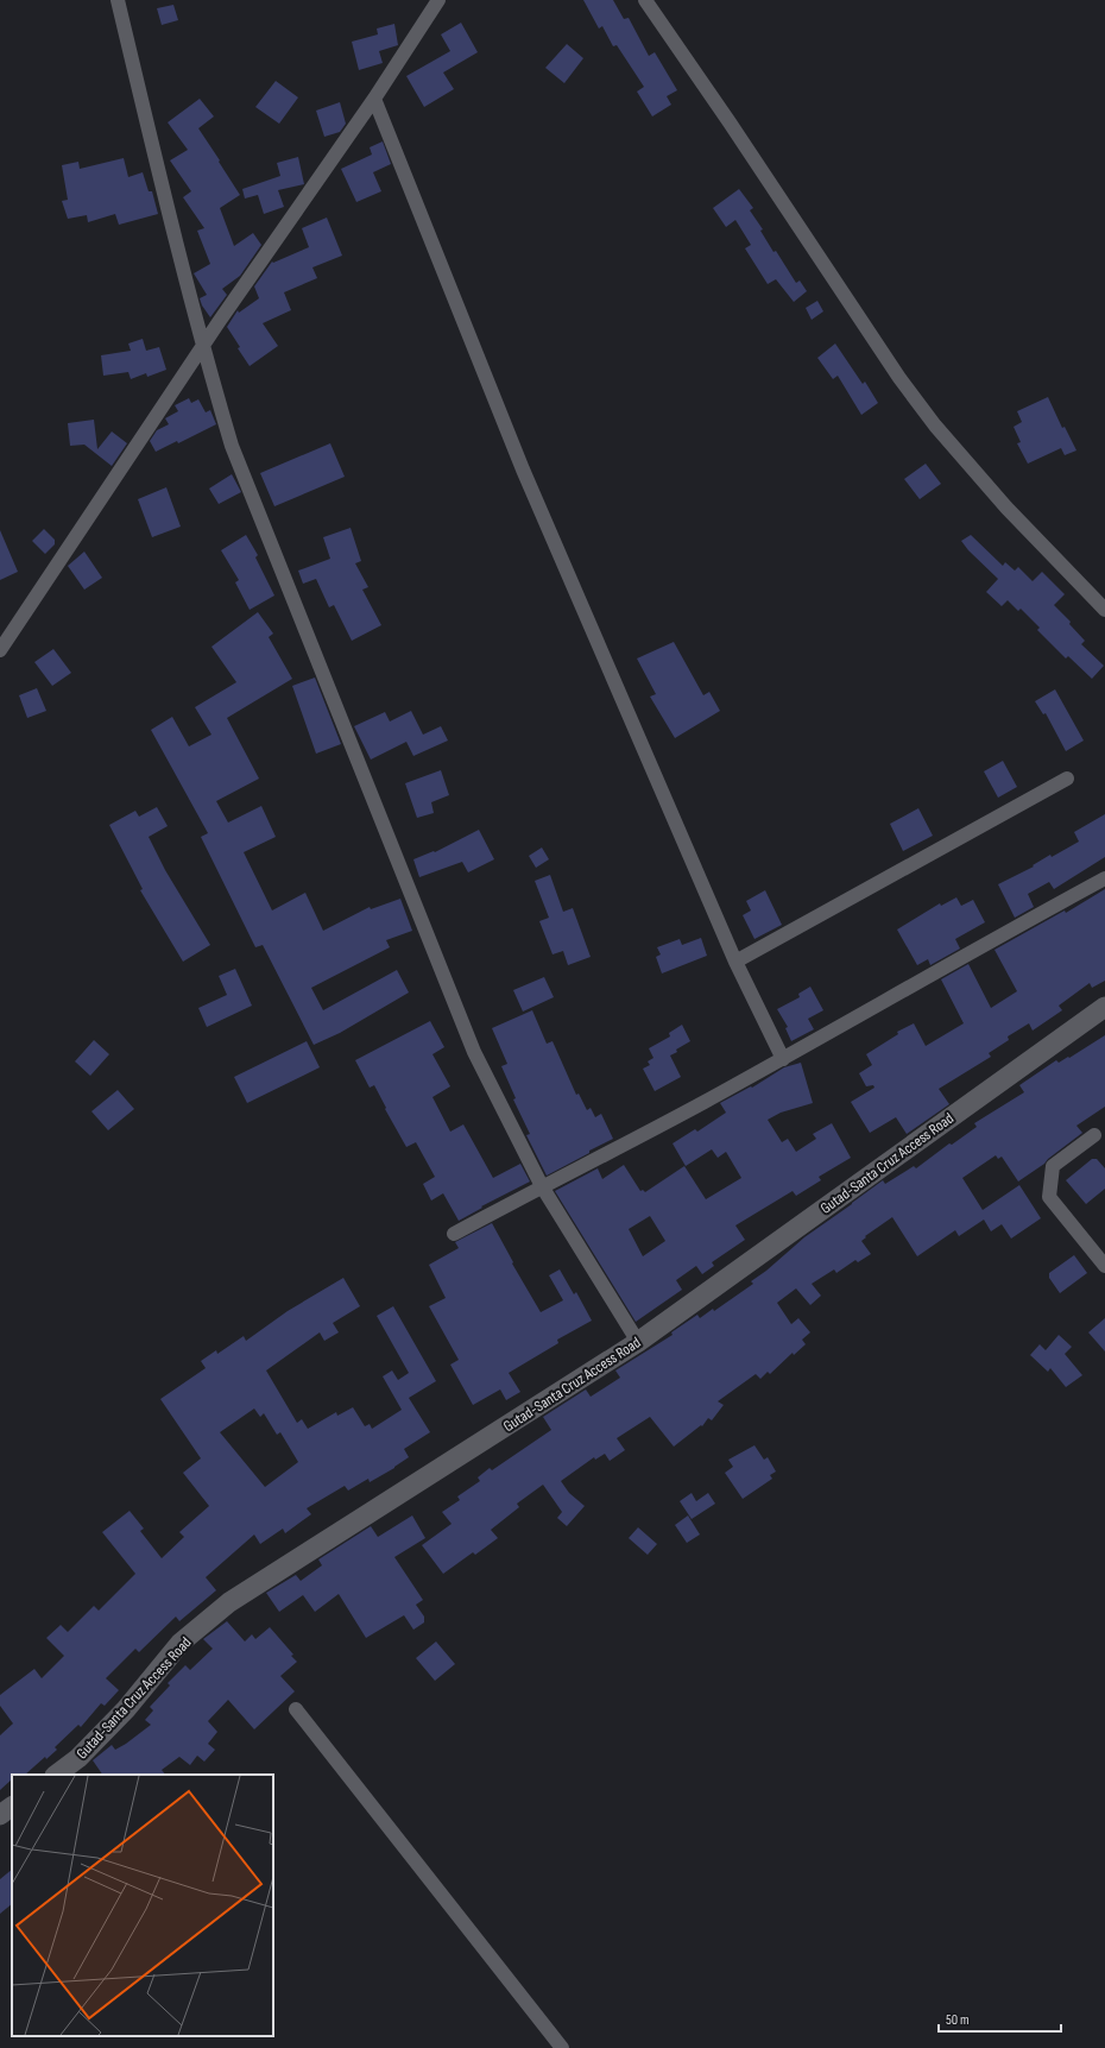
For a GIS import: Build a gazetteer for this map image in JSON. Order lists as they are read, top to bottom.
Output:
{
  "streets": {
    "main road": ["Gutad-Santa Cruz Access Road"]
  },
  "scale_bar": "50 m"
}
